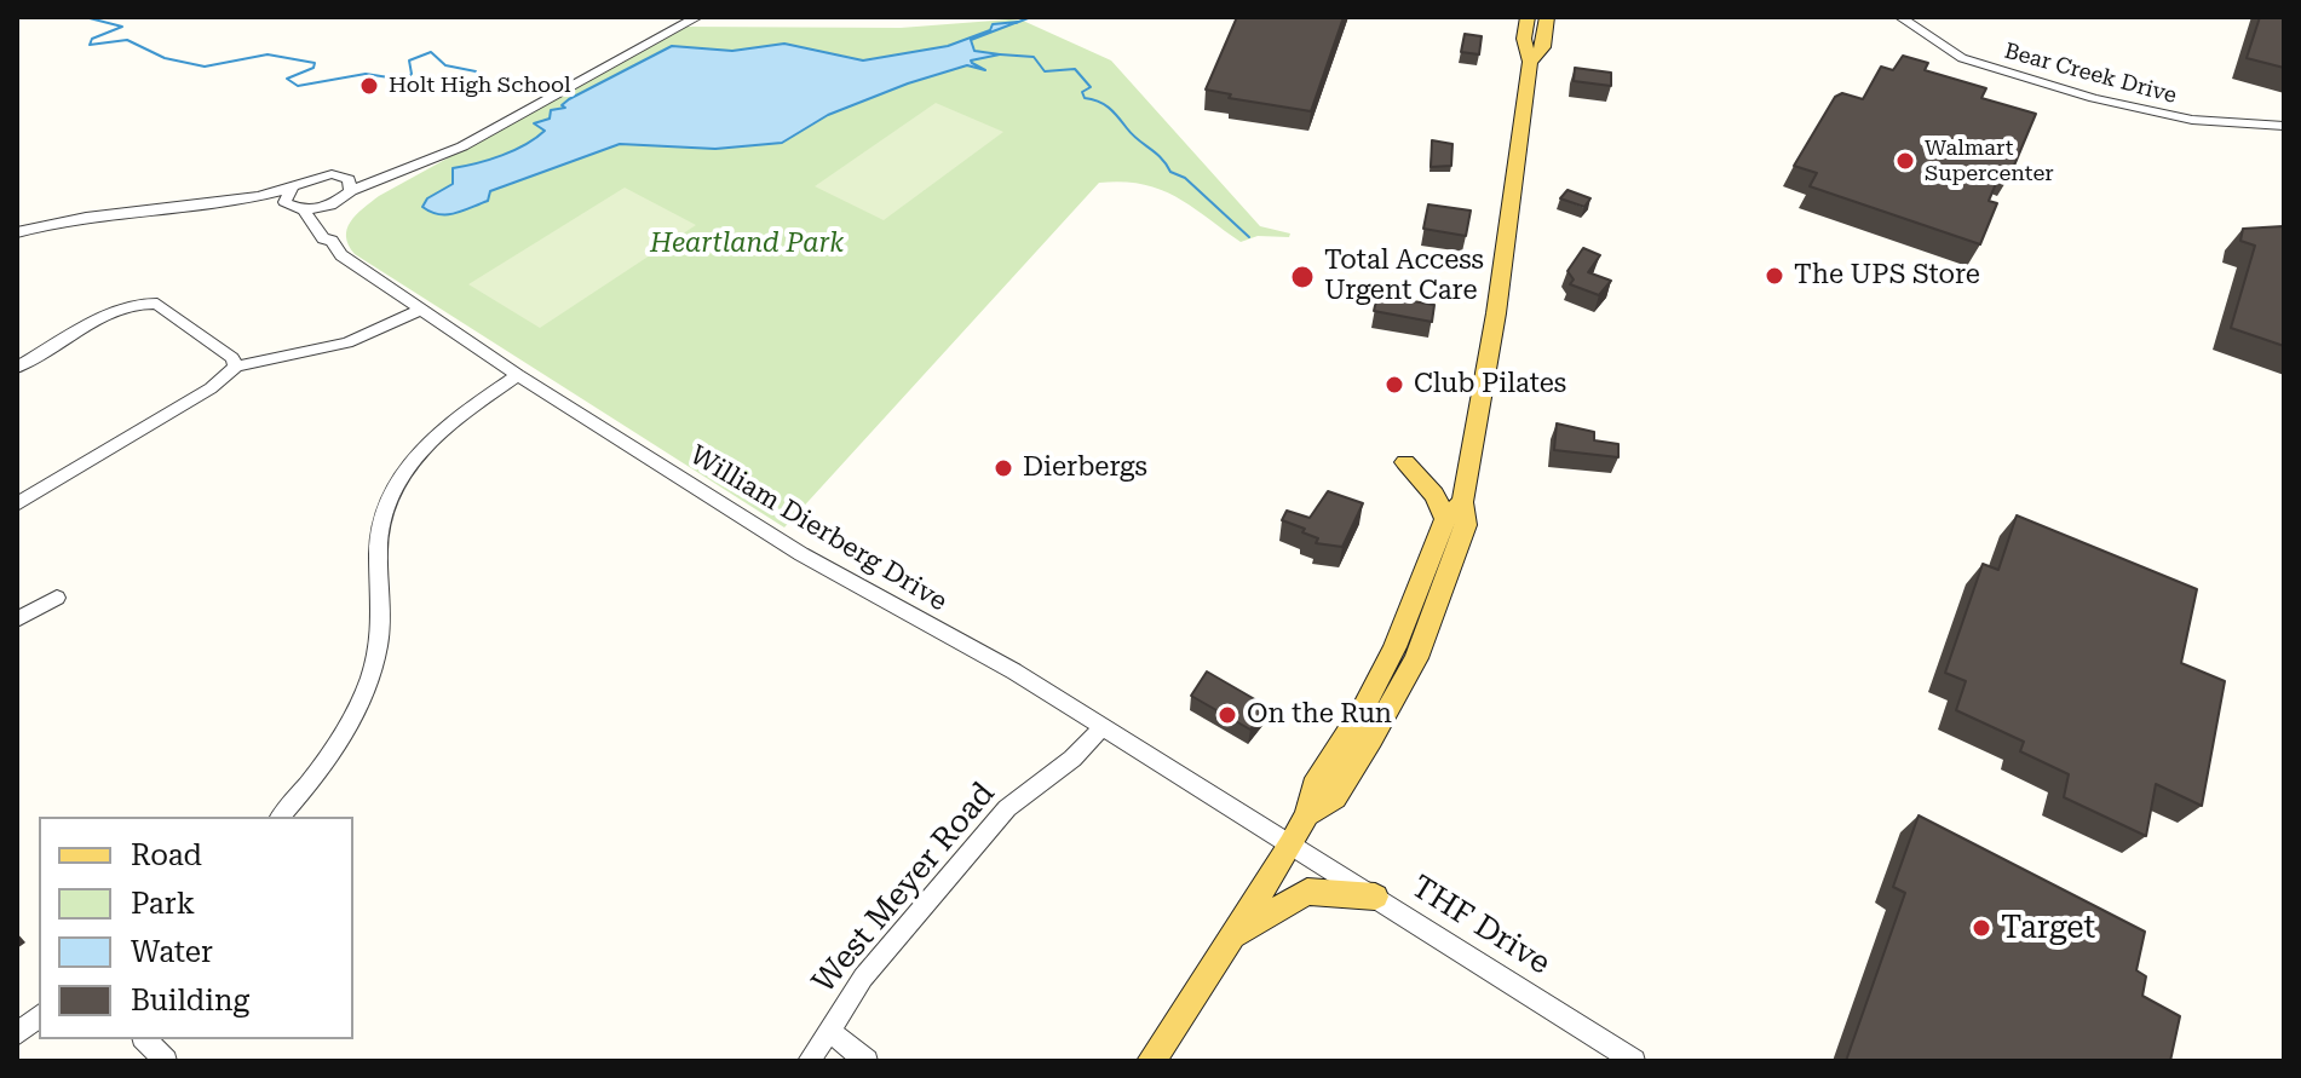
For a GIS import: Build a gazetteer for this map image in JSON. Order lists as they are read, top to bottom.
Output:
{
  "streets": {
    "street": [
      "Bear Creek Drive",
      "William Dierberg Drive",
      "West Meyer Road",
      "THF Drive"
    ]
  },
  "crossings": [
    ["William Dierberg Drive", "West Meyer Road"],
    ["William Dierberg Drive", "THF Drive"]
  ],
  "parks": ["Heartland Park"],
  "places": [
    "Holt High School",
    "Walmart Supercenter",
    "The UPS Store",
    "Total Access Urgent Care",
    "Club Pilates",
    "Dierbergs",
    "On the Run",
    "Target"
  ],
  "legend": [
    "Road",
    "Park",
    "Water",
    "Building"
  ]
}
